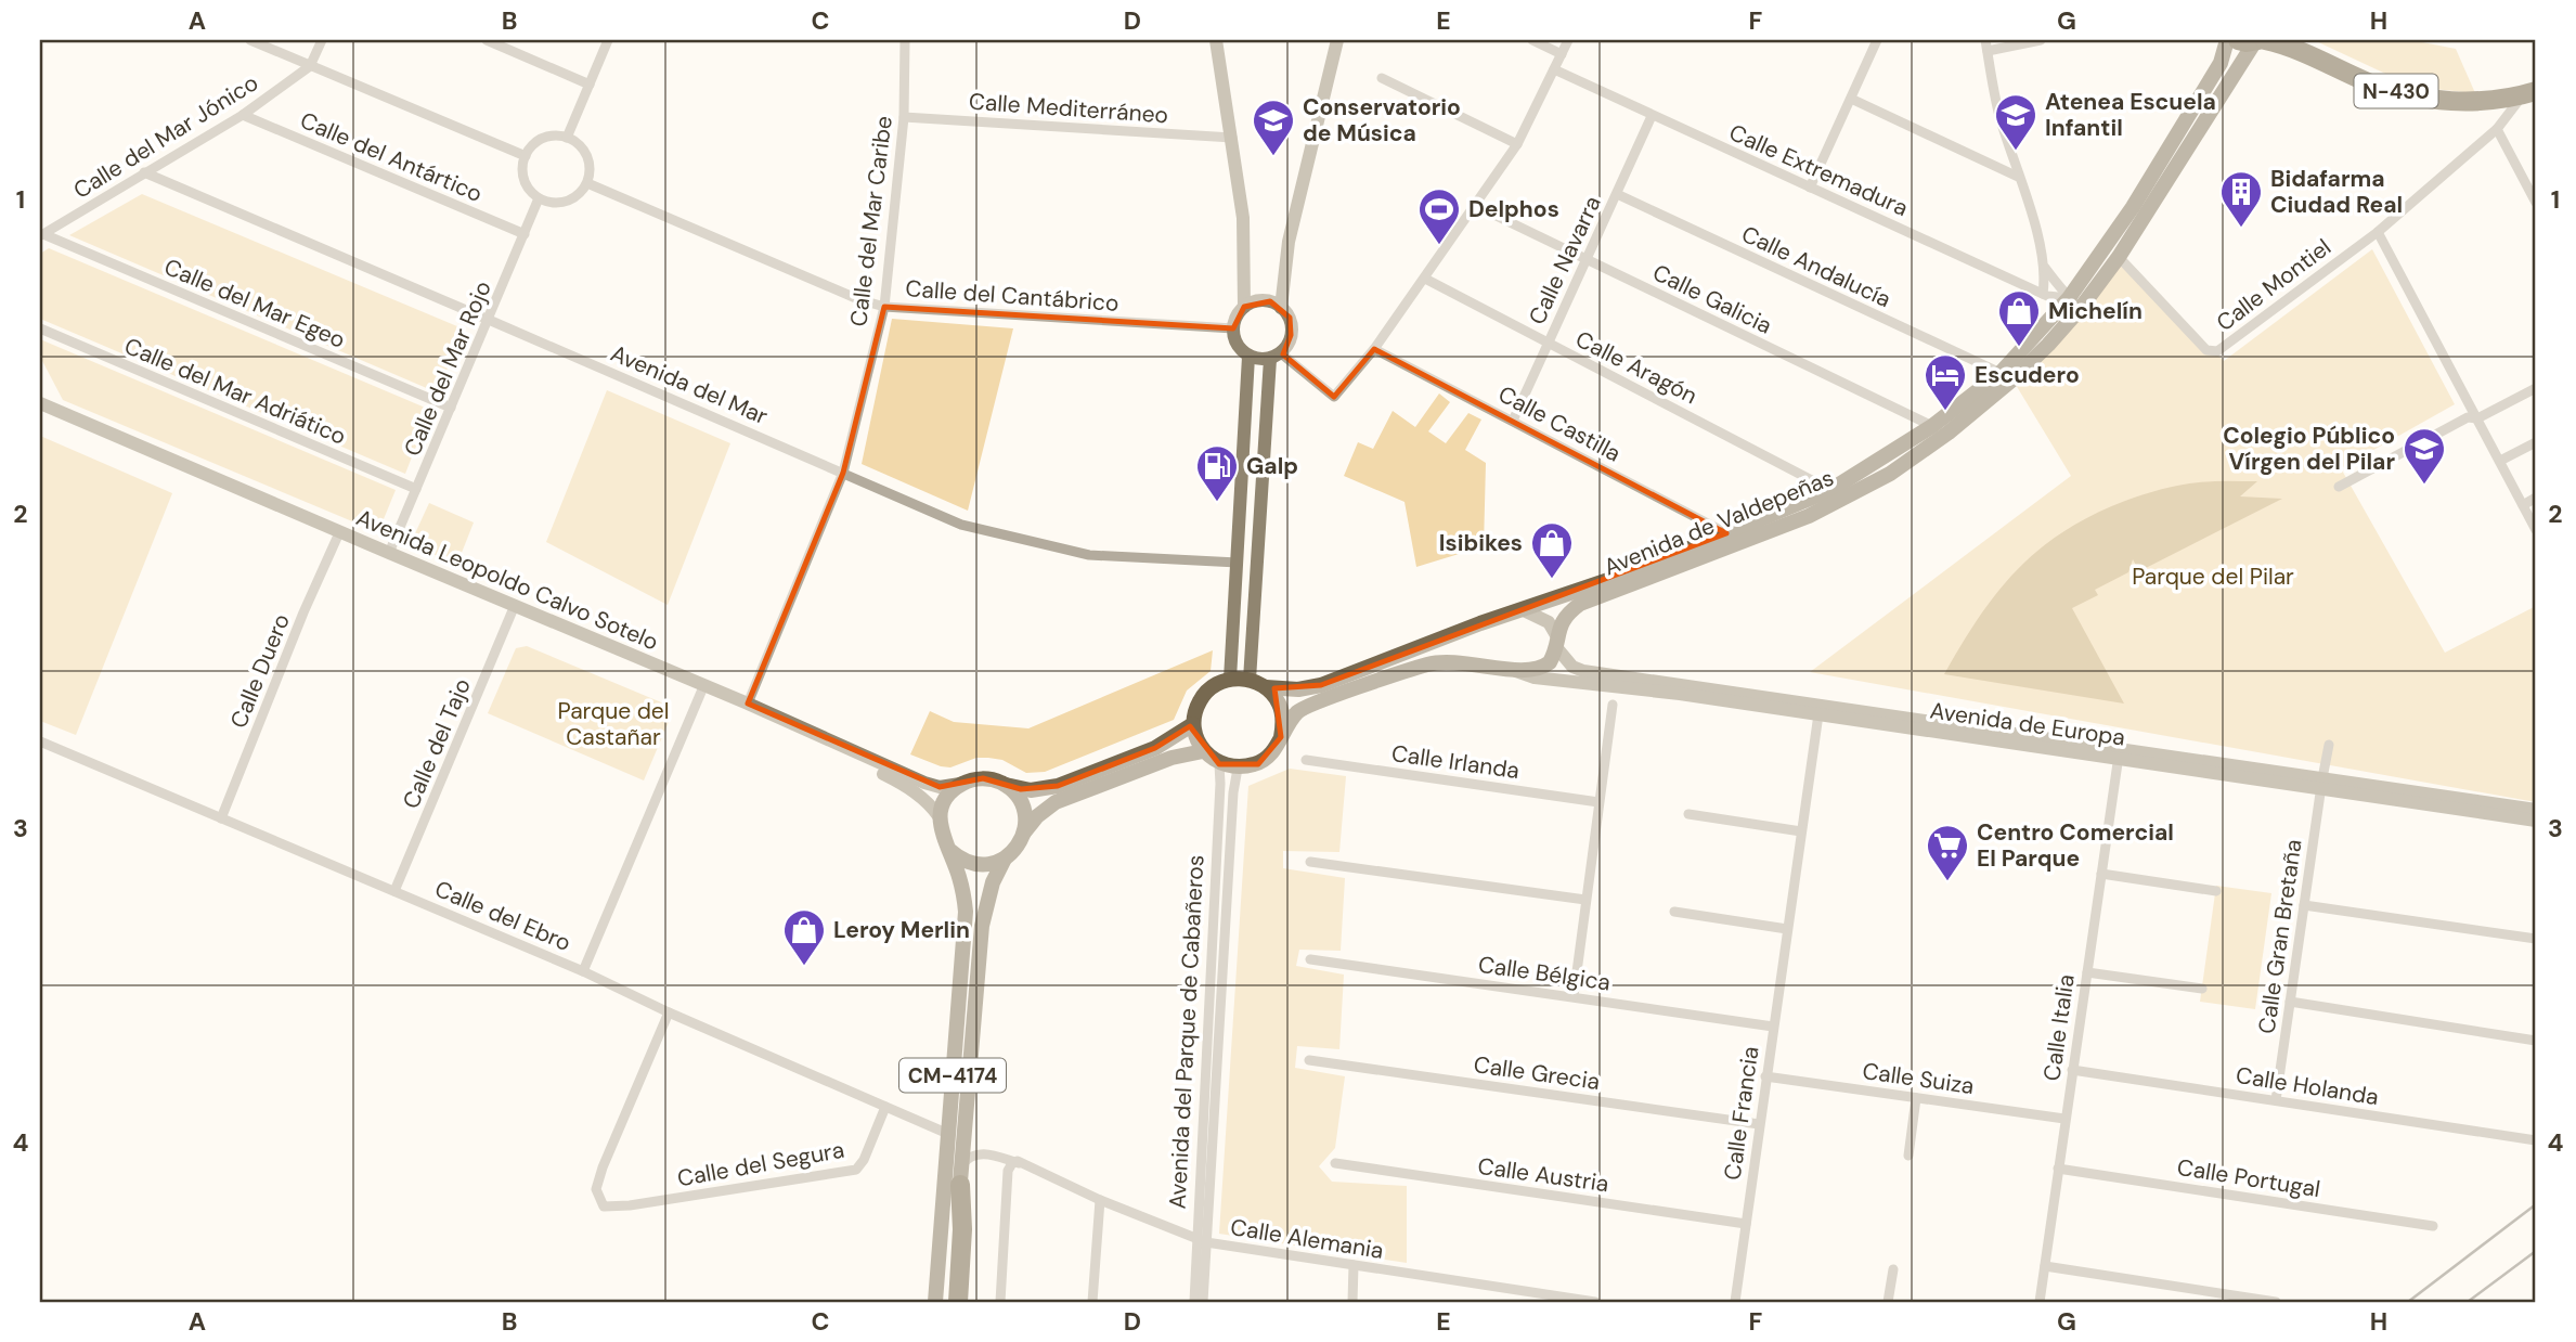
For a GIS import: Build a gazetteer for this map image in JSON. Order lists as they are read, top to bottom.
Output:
{
  "streets": {
    "highway": ["N-430"],
    "main road": [
      "Avenida de Valdepeñas",
      "Avenida Leopoldo Calvo Sotelo",
      "Avenida de Europa",
      "CM-4174"
    ],
    "street": [
      "Calle Mediterráneo",
      "Calle del Mar Jónico",
      "Calle del Antártico",
      "Calle Extremadura",
      "Calle del Mar Caribe",
      "Calle Navarra",
      "Calle Andalucía",
      "Calle Montiel",
      "Calle del Cantábrico",
      "Calle Galicia",
      "Calle del Mar Egeo",
      "Calle Aragón",
      "Calle del Mar Rojo",
      "Avenida del Mar",
      "Calle del Mar Adriático",
      "Calle Castilla",
      "Calle Duero",
      "Calle del Tajo",
      "Calle Irlanda",
      "Calle del Ebro",
      "Calle Gran Bretaña",
      "Calle Bélgica",
      "Calle Italia",
      "Avenida del Parque de Cabañeros",
      "Calle Grecia",
      "Calle Suiza",
      "Calle Holanda",
      "Calle Francia",
      "Calle del Segura",
      "Calle Austria",
      "Calle Portugal",
      "Calle Alemania"
    ]
  },
  "crossings": [
    ["N-430", "Calle Montiel"],
    ["N-430", "Avenida de Valdepeñas"],
    ["Calle Mediterráneo", "Calle del Mar Caribe"],
    ["Calle del Mar Jónico", "Calle del Antártico"],
    ["Calle del Mar Jónico", "Calle del Mar Egeo"],
    ["Calle del Mar Jónico", "Avenida del Mar"],
    ["Calle del Antártico", "Calle del Mar Rojo"],
    ["Calle Extremadura", "Calle Navarra"],
    ["Calle Extremadura", "Avenida de Valdepeñas"],
    ["Calle del Mar Caribe", "Calle del Cantábrico"],
    ["Calle del Mar Caribe", "Avenida del Mar"],
    ["Calle del Mar Caribe", "Avenida Leopoldo Calvo Sotelo"],
    ["Calle Navarra", "Calle Andalucía"],
    ["Calle Navarra", "Calle Galicia"],
    ["Calle Navarra", "Calle Aragón"],
    ["Calle Navarra", "Calle Castilla"],
    ["Calle Andalucía", "Avenida de Valdepeñas"],
    ["Calle Montiel", "Avenida de Valdepeñas"],
    ["Calle del Cantábrico", "Calle del Mar Rojo"],
    ["Calle Galicia", "Avenida de Valdepeñas"],
    ["Calle del Mar Egeo", "Calle del Mar Rojo"],
    ["Calle Aragón", "Avenida de Valdepeñas"],
    ["Calle del Mar Rojo", "Avenida del Mar"],
    ["Calle del Mar Rojo", "Calle del Mar Adriático"],
    ["Calle del Mar Rojo", "Avenida Leopoldo Calvo Sotelo"],
    ["Calle Castilla", "Avenida de Valdepeñas"],
    ["Avenida de Valdepeñas", "Avenida de Europa"],
    ["Avenida de Valdepeñas", "Avenida del Parque de Cabañeros"],
    ["Avenida Leopoldo Calvo Sotelo", "Calle Duero"],
    ["Avenida Leopoldo Calvo Sotelo", "Calle del Tajo"],
    ["Avenida Leopoldo Calvo Sotelo", "CM-4174"],
    ["Calle Duero", "Calle del Ebro"],
    ["Avenida de Europa", "Calle Gran Bretaña"],
    ["Avenida de Europa", "Calle Italia"],
    ["Avenida de Europa", "Calle Francia"],
    ["Calle del Tajo", "Calle del Ebro"],
    ["Calle del Ebro", "CM-4174"],
    ["Calle del Ebro", "Calle del Segura"],
    ["Calle Gran Bretaña", "Calle Holanda"],
    ["Calle Bélgica", "Calle Francia"],
    ["Calle Italia", "Calle Suiza"],
    ["Calle Italia", "Calle Holanda"],
    ["Calle Italia", "Calle Portugal"],
    ["Avenida del Parque de Cabañeros", "Calle Alemania"],
    ["Calle Grecia", "Calle Francia"],
    ["CM-4174", "Calle Alemania"],
    ["Calle Suiza", "Calle Francia"],
    ["Calle Francia", "Calle Austria"]
  ],
  "parks": ["Parque del Pilar", "Parque del Castañar"],
  "places": {
    "school or university": ["Atenea Escuela Infantil", "Conservatorio de Música", "Colegio Público Vírgen del Pilar"],
    "building": ["Bidafarma Ciudad Real"],
    "sports": ["Delphos"],
    "shop": ["Michelín", "Isibikes", "Leroy Merlin"],
    "hotel": ["Escudero"],
    "fuel station": ["Galp"],
    "supermarket": ["Centro Comercial El Parque"]
  },
  "grid": {
    "columns": [
      "A",
      "B",
      "C",
      "D",
      "E",
      "F",
      "G",
      "H"
    ],
    "rows": [
      "1",
      "2",
      "3",
      "4"
    ]
  }
}
